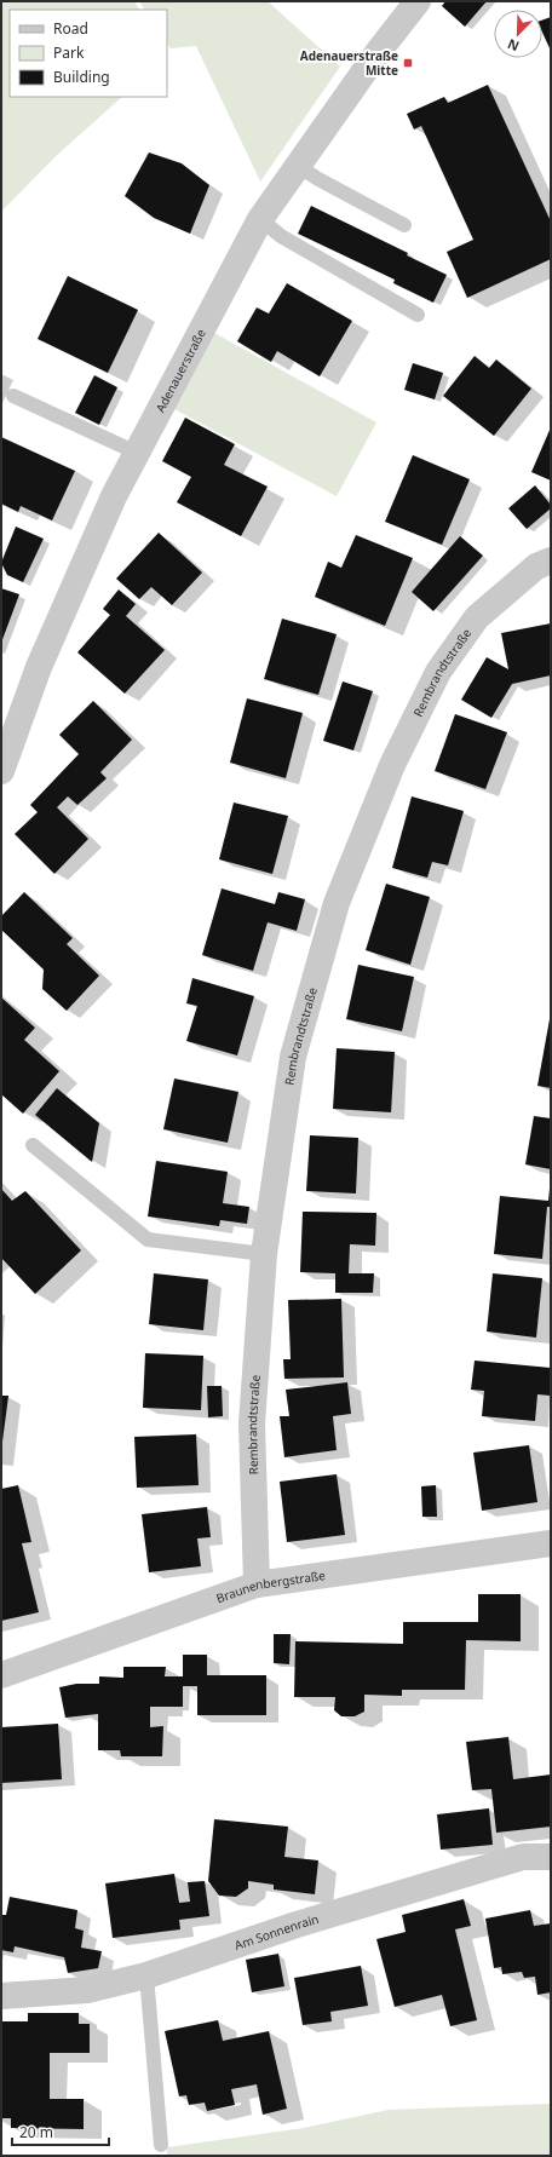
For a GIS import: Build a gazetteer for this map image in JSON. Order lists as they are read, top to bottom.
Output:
{
  "streets": {
    "street": [
      "Adenauerstraße",
      "Rembrandtstraße",
      "Braunenbergstraße",
      "Am Sonnenrain"
    ]
  },
  "crossings": [
    ["Rembrandtstraße", "Braunenbergstraße"]
  ],
  "places": {
    "transit": ["Adenauerstraße Mitte"]
  },
  "legend": ["Road", "Park", "Building"],
  "scale_bar": "20 m",
  "north": "bottom left"
}
